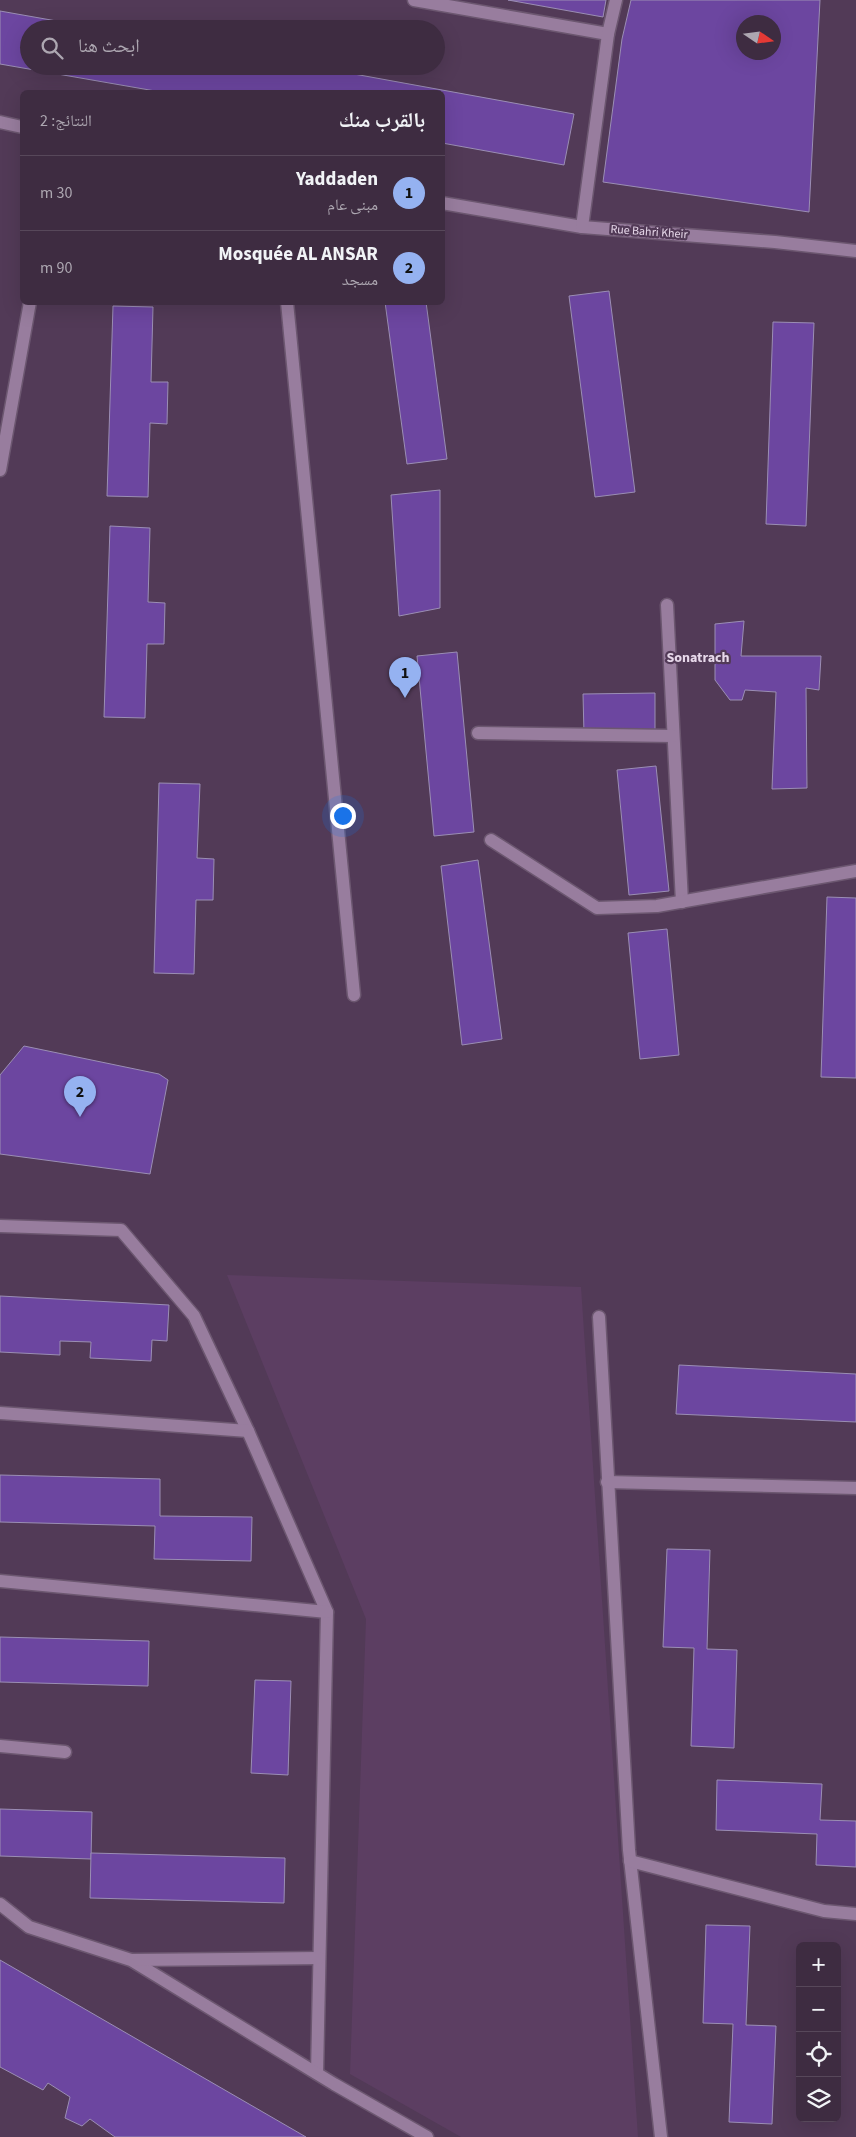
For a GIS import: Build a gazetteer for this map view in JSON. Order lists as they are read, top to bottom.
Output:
{
  "streets": {
    "street": ["Rue Bahri Kheir"]
  },
  "districts": ["Sonatrach"],
  "north": "right",
  "page": {
    "search": "ابحث هنا",
    "heading": ["بالقرب منك", "النتائج: 2"],
    "list": [
      {
        "mark": "1",
        "name": "Yaddaden",
        "note": "مبنى عام",
        "value": "30 m"
      },
      {
        "mark": "2",
        "name": "Mosquée AL ANSAR",
        "note": "مسجد",
        "value": "90 m"
      }
    ],
    "pins": ["1", "2"],
    "map_buttons": ["+", "−"]
  }
}
